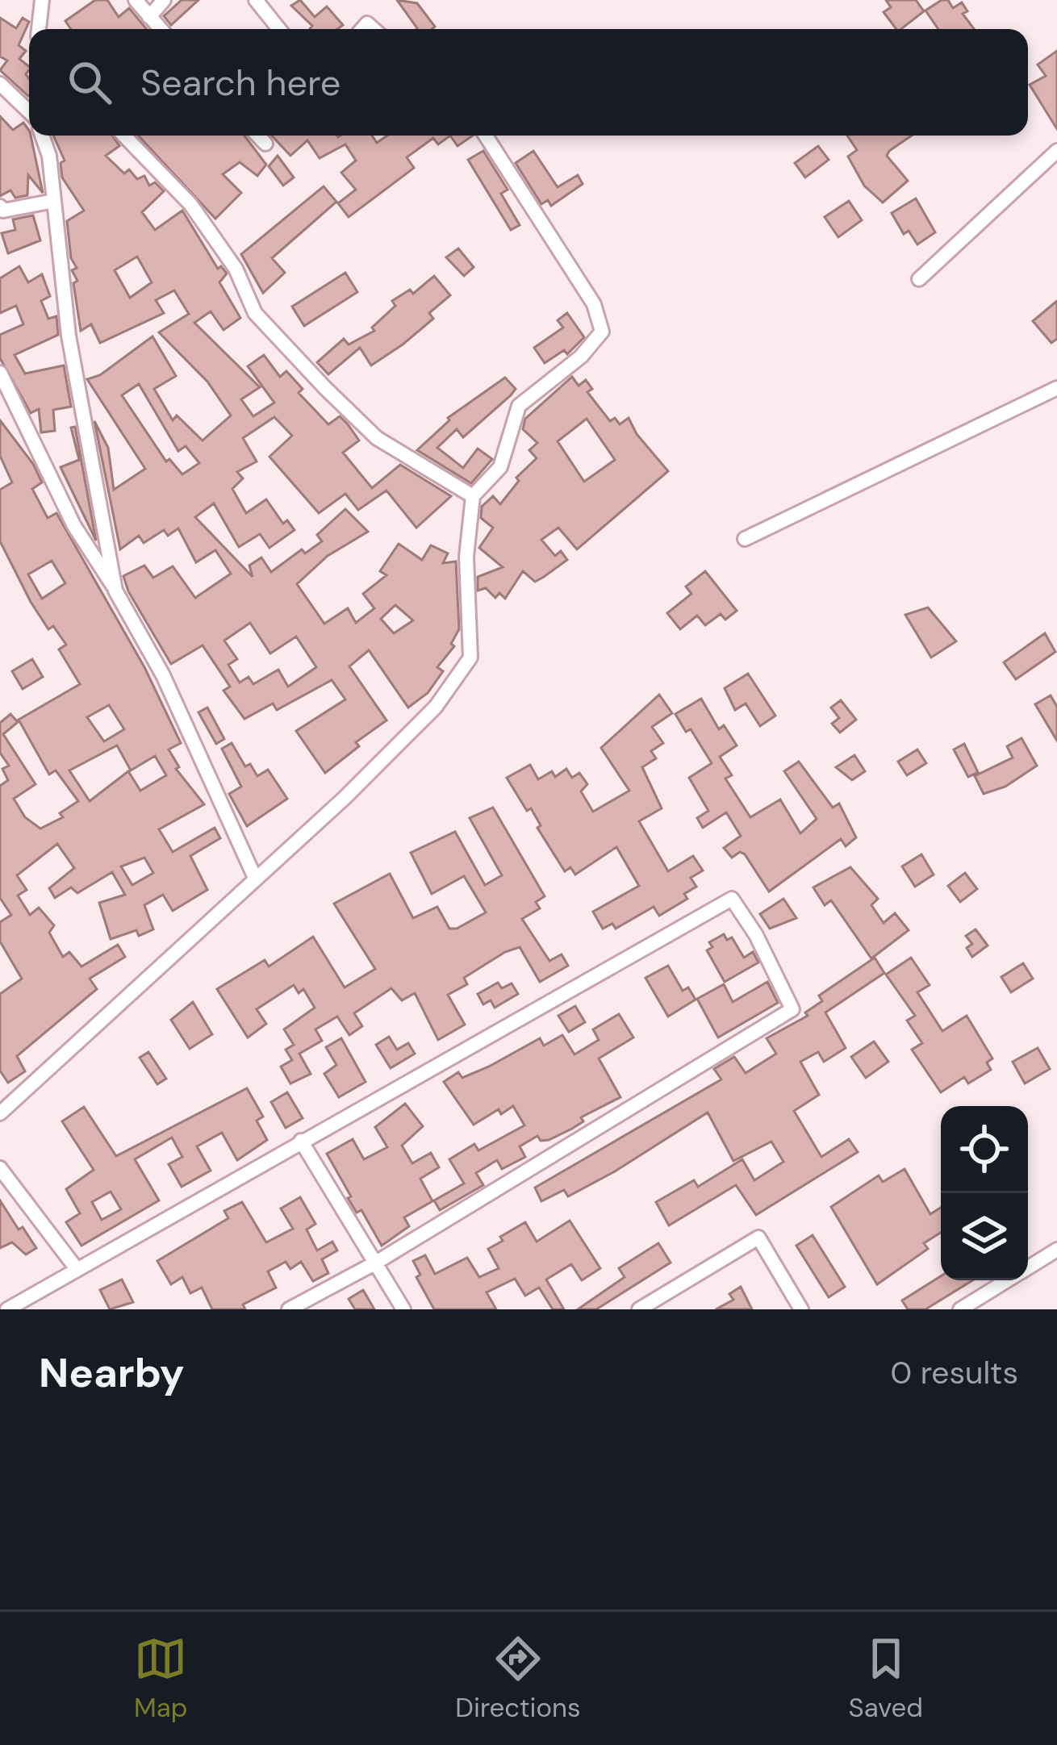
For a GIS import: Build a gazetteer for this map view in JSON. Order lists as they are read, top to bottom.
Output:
{
  "page": {
    "search": "Search here",
    "heading": ["Nearby", "0 results"],
    "nav": ["Map", "Directions", "Saved"]
  }
}
